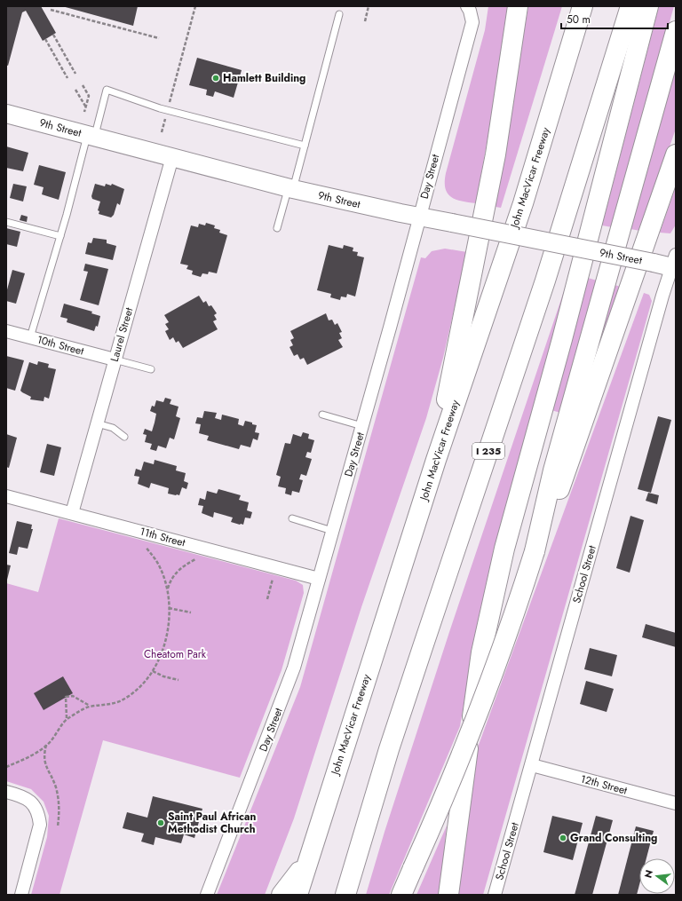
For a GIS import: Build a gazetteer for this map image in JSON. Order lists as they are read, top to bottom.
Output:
{
  "streets": {
    "highway": ["John MacVicar Freeway", "I 235"],
    "street": [
      "9th Street",
      "Day Street",
      "Laurel Street",
      "10th Street",
      "11th Street",
      "School Street",
      "12th Street"
    ]
  },
  "crossings": [
    ["9th Street", "Day Street"],
    ["9th Street", "Laurel Street"],
    ["9th Street", "School Street"],
    ["Day Street", "11th Street"],
    ["Laurel Street", "10th Street"],
    ["Laurel Street", "11th Street"],
    ["School Street", "12th Street"]
  ],
  "parks": ["Cheatom Park"],
  "places": ["Hamlett Building", "Saint Paul African Methodist Church", "Grand Consulting"],
  "scale_bar": "50 m",
  "north": "left"
}
